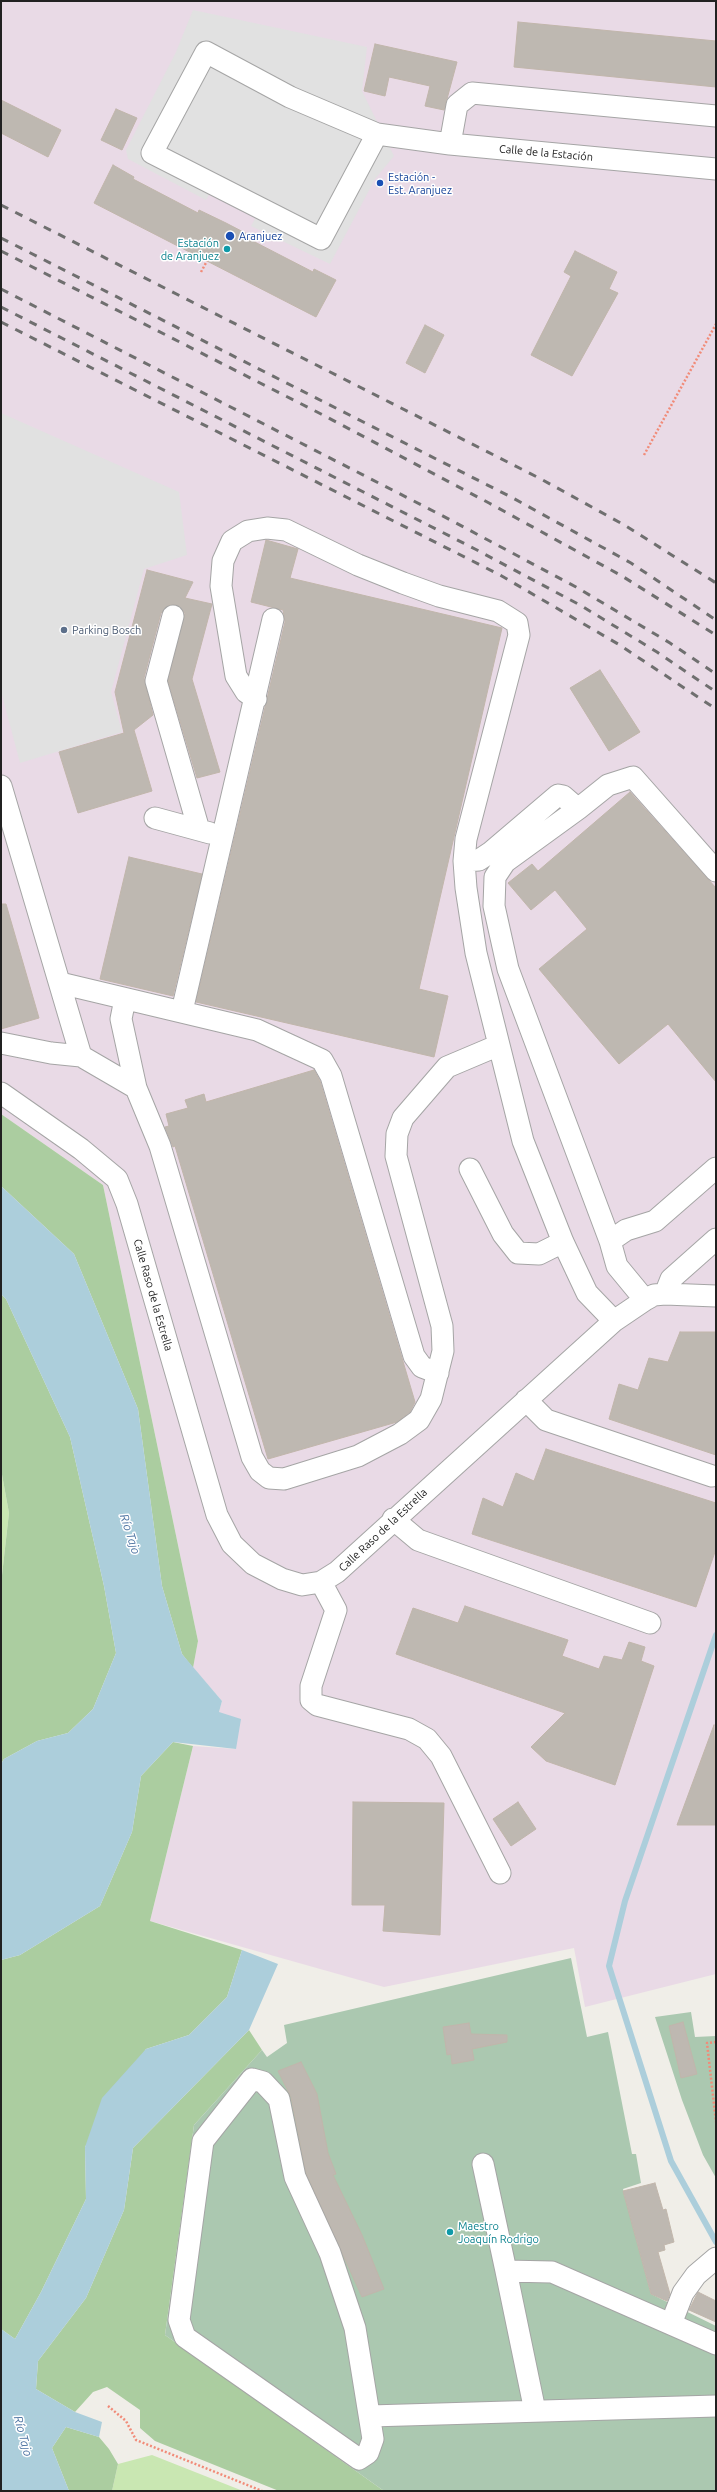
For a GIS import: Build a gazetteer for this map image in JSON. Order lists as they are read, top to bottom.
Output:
{
  "streets": {
    "street": ["Calle de la Estación", "Calle Raso de la Estrella"]
  },
  "water": ["Río Tajo"],
  "places": [
    "Estación - Est. Aranjuez",
    "Aranjuez",
    "Estación de Aranjuez",
    "Parking Bosch",
    "Maestro Joaquín Rodrigo"
  ]
}
